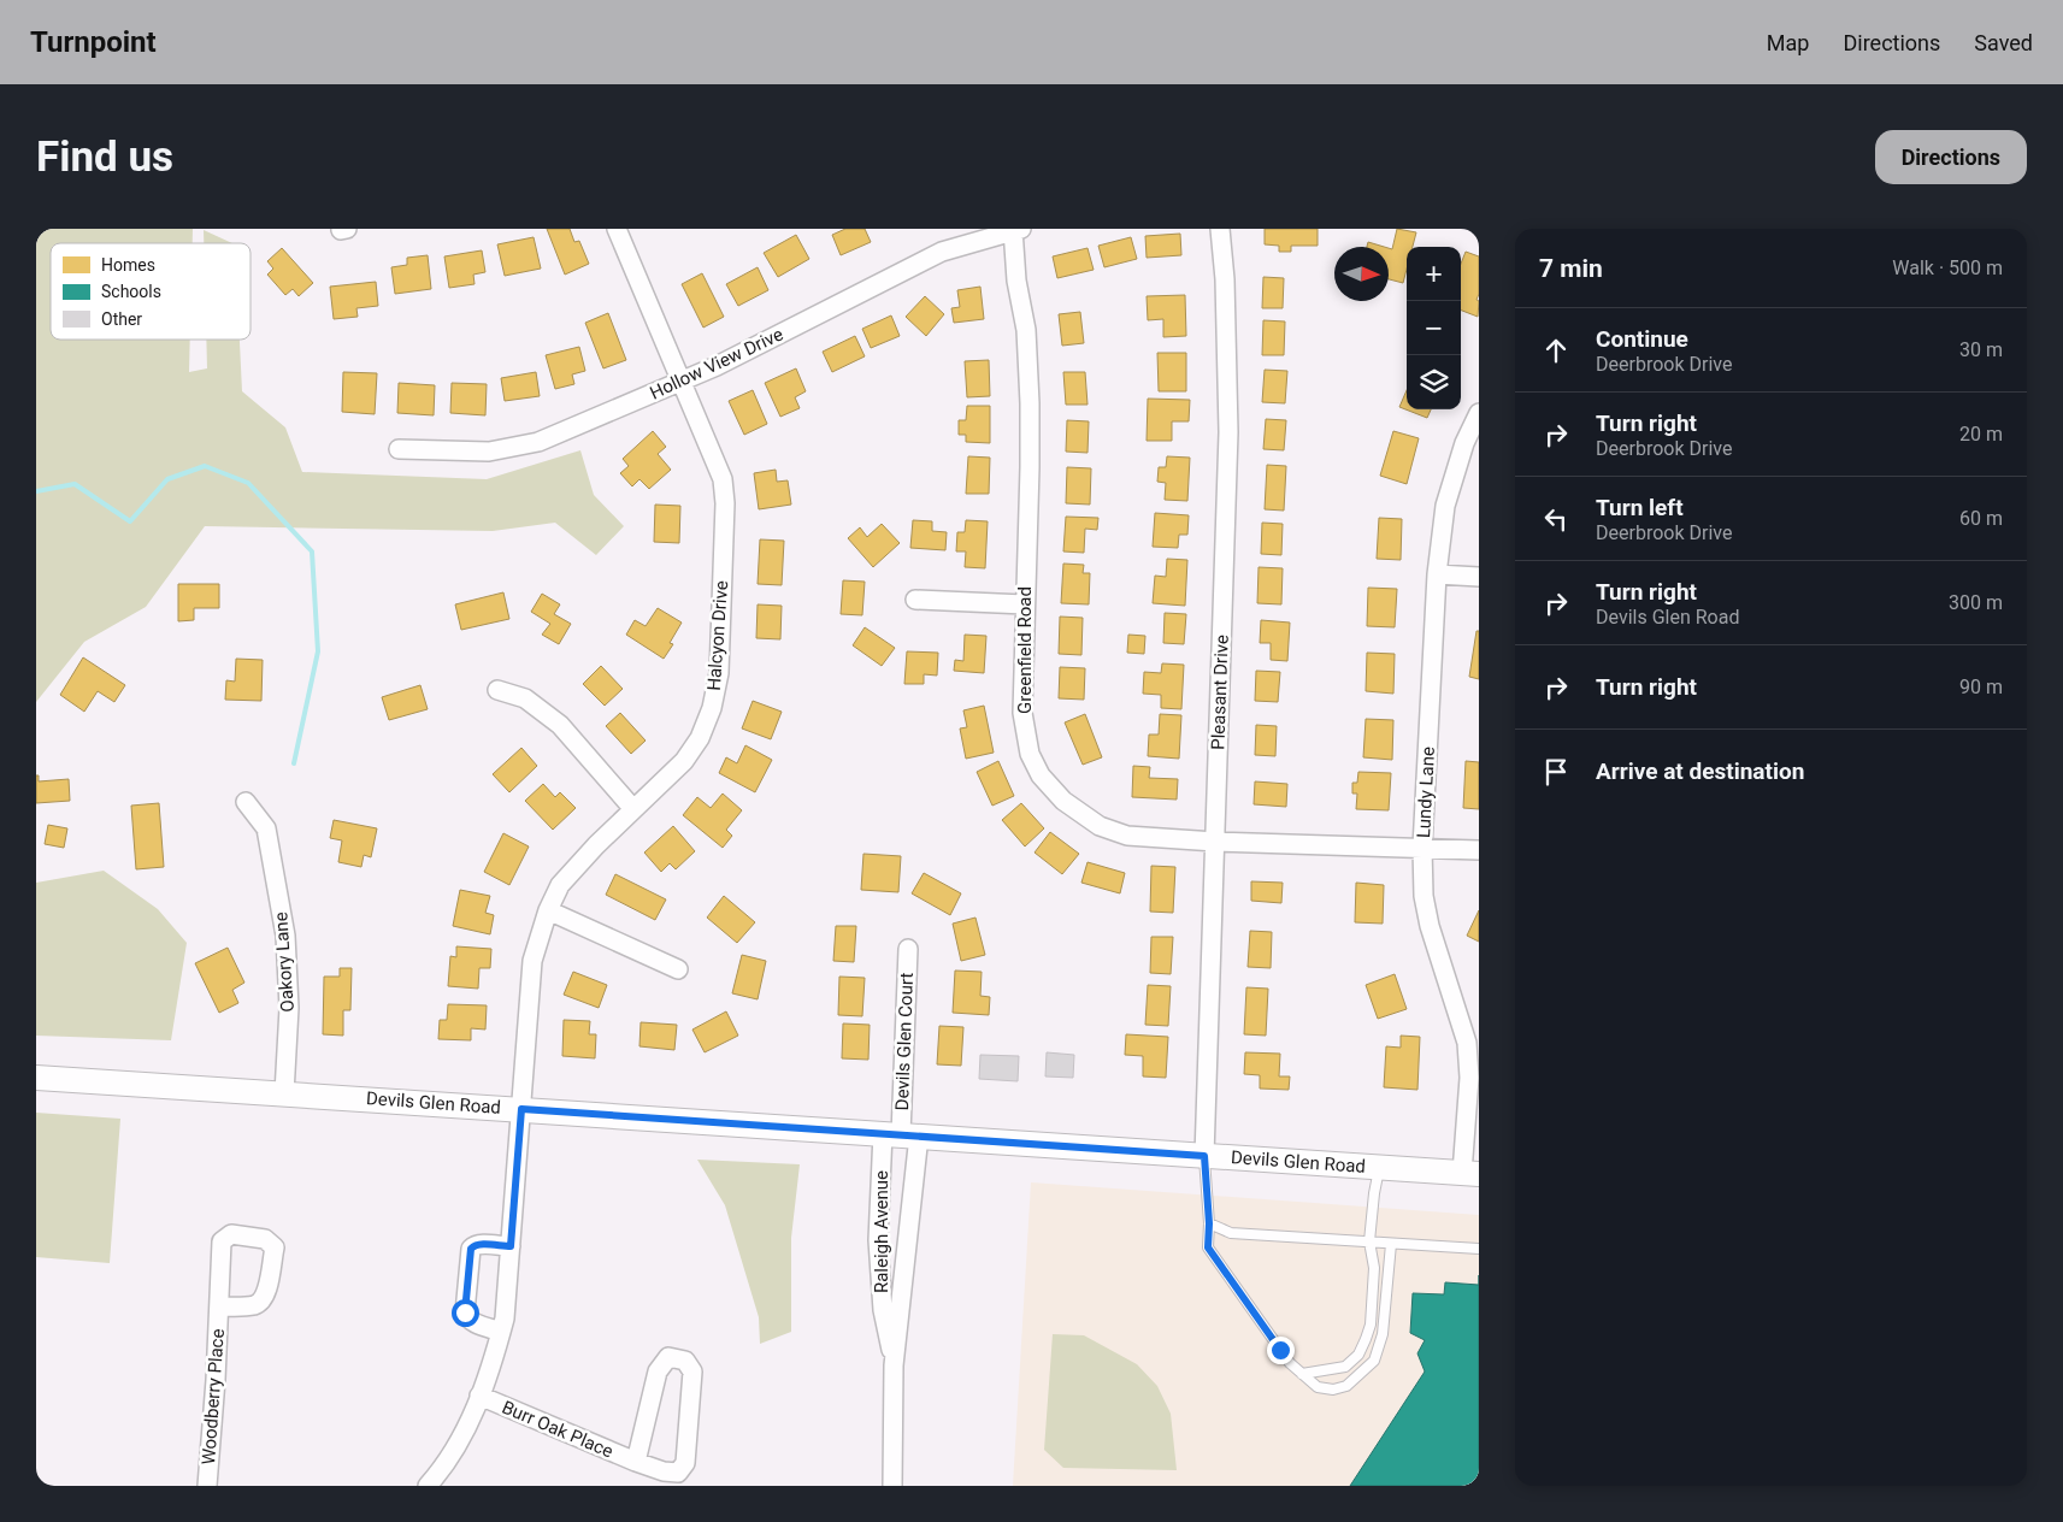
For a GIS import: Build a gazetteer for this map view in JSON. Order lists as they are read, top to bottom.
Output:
{
  "streets": {
    "main road": ["Devils Glen Road"],
    "street": [
      "Hollow View Drive",
      "Halcyon Drive",
      "Greenfield Road",
      "Pleasant Drive",
      "Lundy Lane",
      "Oakory Lane",
      "Devils Glen Court",
      "Raleigh Avenue",
      "Woodberry Place",
      "Burr Oak Place"
    ]
  },
  "crossings": [
    ["Hollow View Drive", "Halcyon Drive"],
    ["Hollow View Drive", "Greenfield Road"],
    ["Halcyon Drive", "Devils Glen Road"],
    ["Halcyon Drive", "Burr Oak Place"],
    ["Greenfield Road", "Pleasant Drive"],
    ["Greenfield Road", "Lundy Lane"],
    ["Pleasant Drive", "Devils Glen Road"],
    ["Lundy Lane", "Devils Glen Road"],
    ["Oakory Lane", "Devils Glen Road"],
    ["Devils Glen Court", "Devils Glen Road"],
    ["Devils Glen Court", "Raleigh Avenue"],
    ["Devils Glen Road", "Raleigh Avenue"]
  ],
  "legend": ["Homes", "Schools", "Other"],
  "north": "right",
  "page": {
    "header": "Turnpoint",
    "nav": ["Map", "Directions", "Saved"],
    "buttons": "Directions",
    "title": "Find us",
    "heading": ["7 min", "Walk · 500 m"],
    "map_buttons": ["+", "−"],
    "list": [
      ["Continue", "Deerbrook Drive", "30 m"],
      ["Turn right", "Deerbrook Drive", "20 m"],
      ["Turn left", "Deerbrook Drive", "60 m"],
      ["Turn right", "Devils Glen Road", "300 m"],
      ["Turn right", "90 m"],
      "Arrive at destination"
    ]
  }
}
